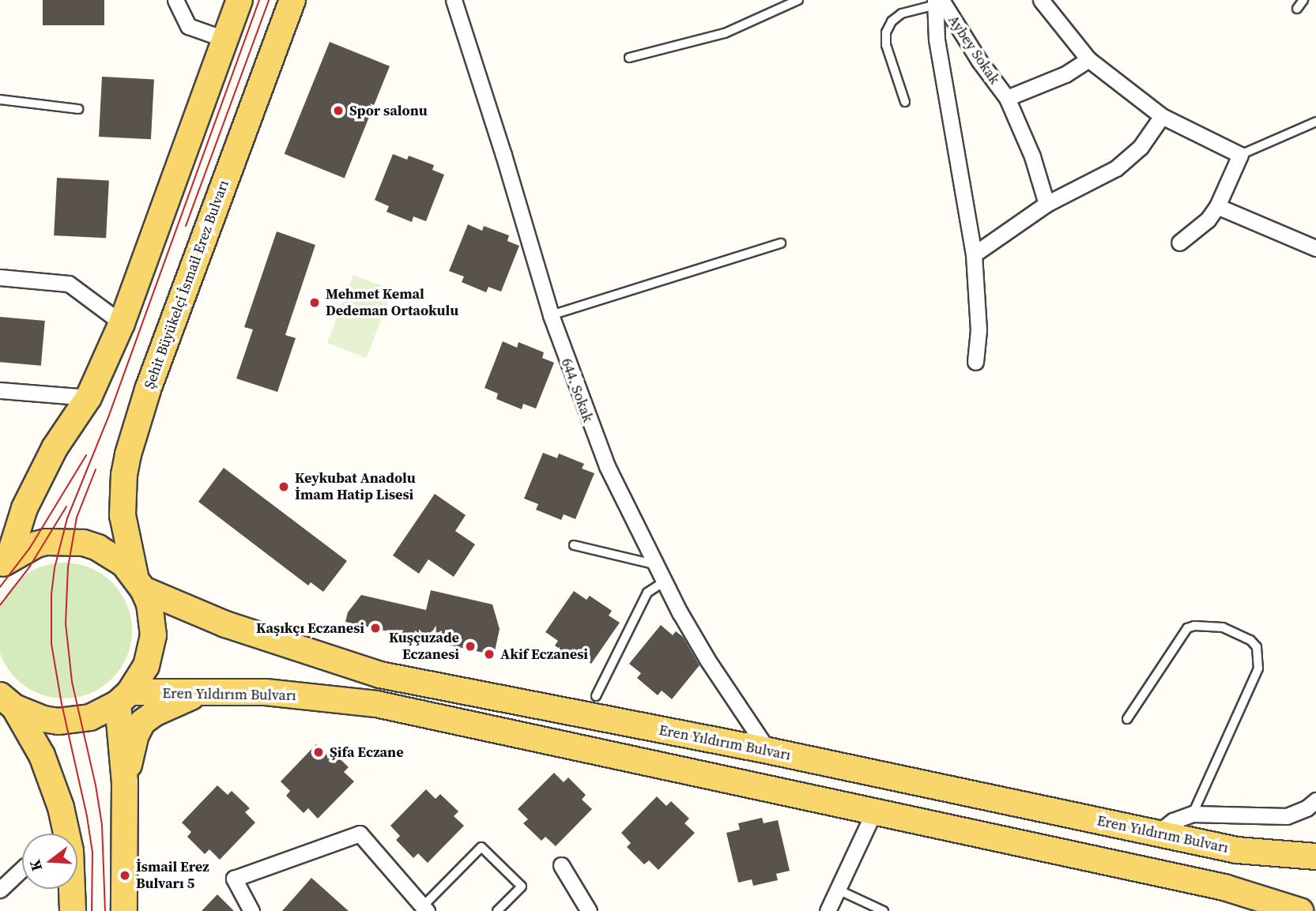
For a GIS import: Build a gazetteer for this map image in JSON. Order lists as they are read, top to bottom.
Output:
{
  "streets": {
    "main road": ["Şehit Büyükelçi İsmail Erez Bulvarı", "Eren Yıldırım Bulvarı"],
    "street": ["Aybey Sokak", "644. Sokak"]
  },
  "crossings": [
    ["Şehit Büyükelçi İsmail Erez Bulvarı", "Eren Yıldırım Bulvarı"],
    ["644. Sokak", "Eren Yıldırım Bulvarı"]
  ],
  "places": [
    "Spor salonu",
    "Mehmet Kemal Dedeman Ortaokulu",
    "Keykubat Anadolu İmam Hatip Lisesi",
    "Kaşıkçı Eczanesi",
    "Kuşçuzade Eczanesi",
    "Akif Eczanesi",
    "Şifa Eczane",
    "İsmail Erez Bulvarı 5"
  ],
  "north": "left"
}
